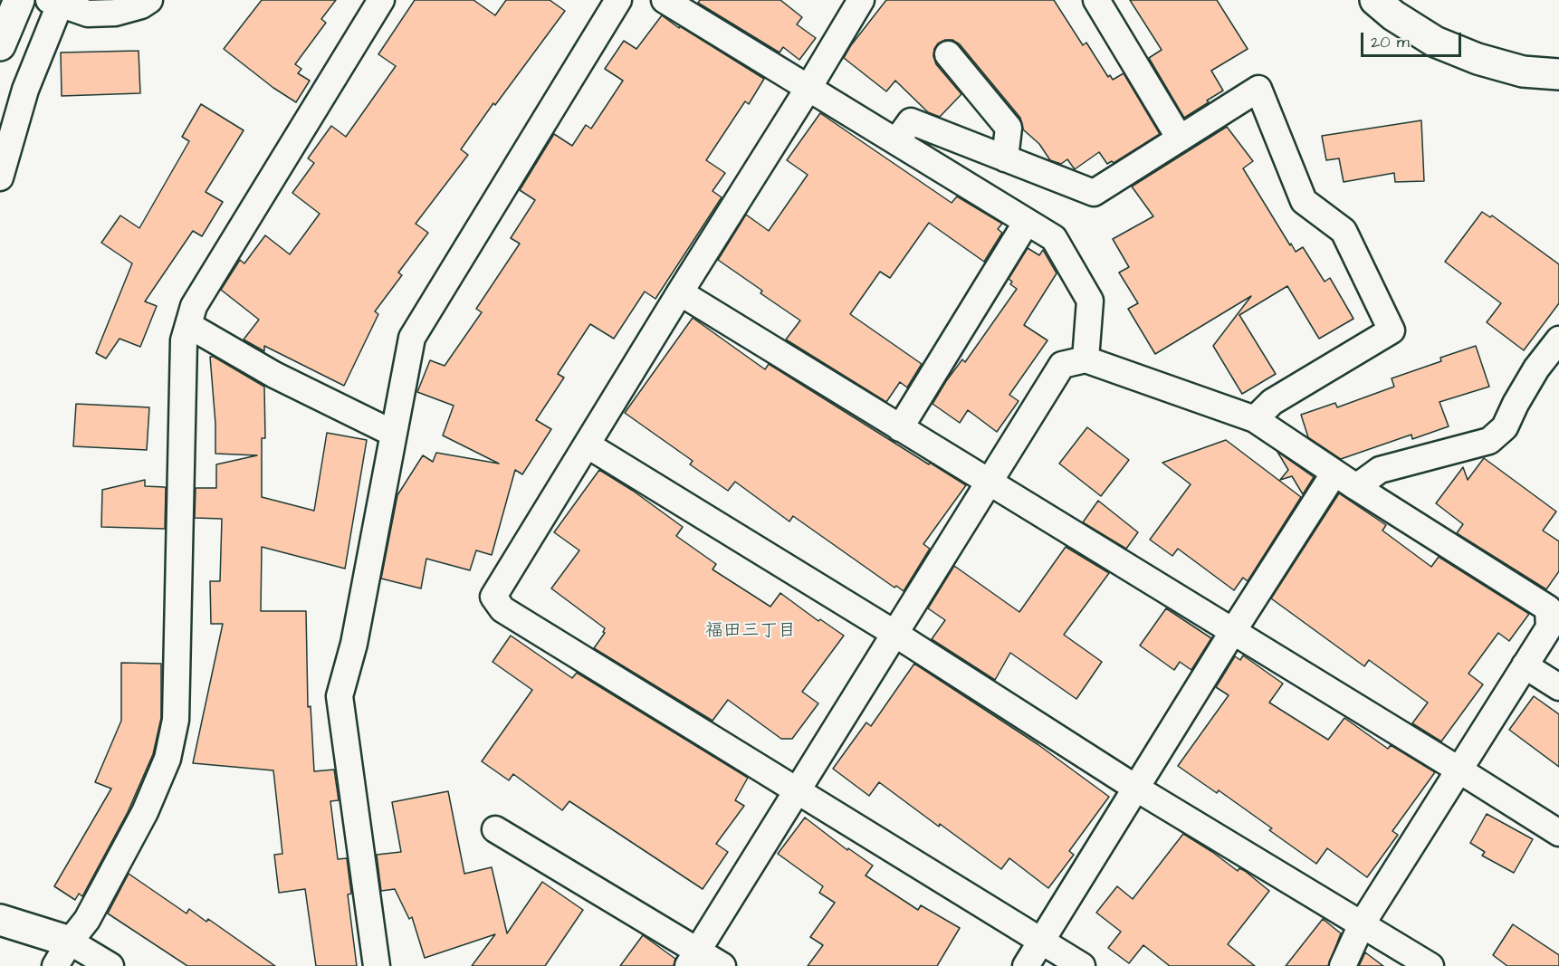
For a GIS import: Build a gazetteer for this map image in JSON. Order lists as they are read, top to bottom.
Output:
{
  "districts": ["福田三丁目"],
  "scale_bar": "20 m"
}
